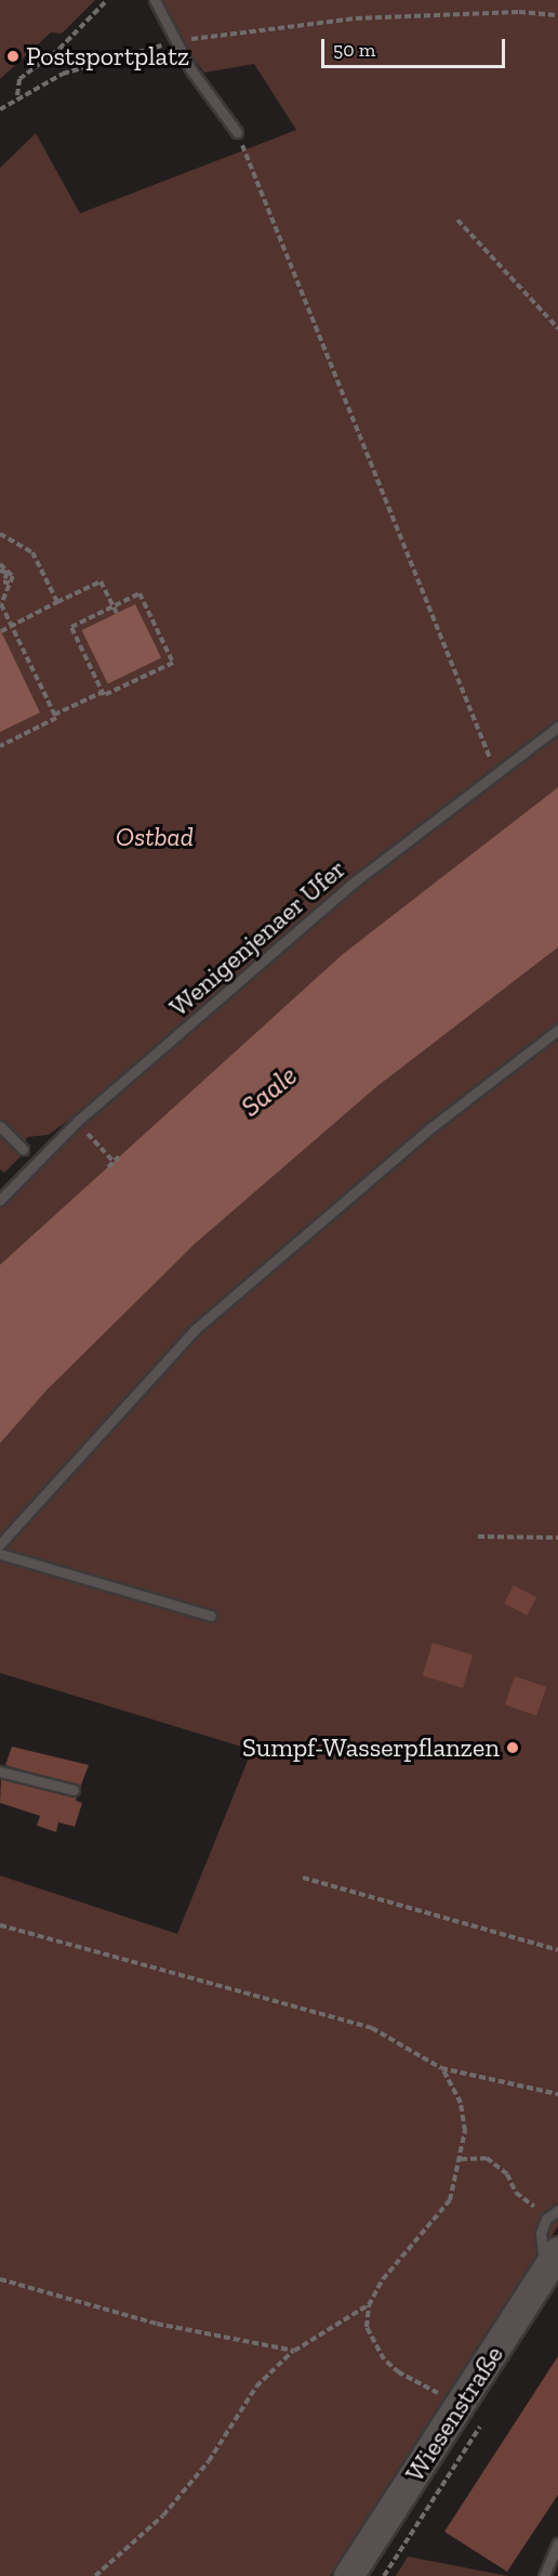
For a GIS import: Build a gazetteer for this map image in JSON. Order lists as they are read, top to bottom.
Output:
{
  "streets": {
    "street": ["Wiesenstraße"],
    "lane": ["Wenigenjenaer Ufer"]
  },
  "water": ["Saale"],
  "parks": ["Ostbad"],
  "places": ["Postsportplatz", "Sumpf-Wasserpflanzen"],
  "scale_bar": "50 m"
}
